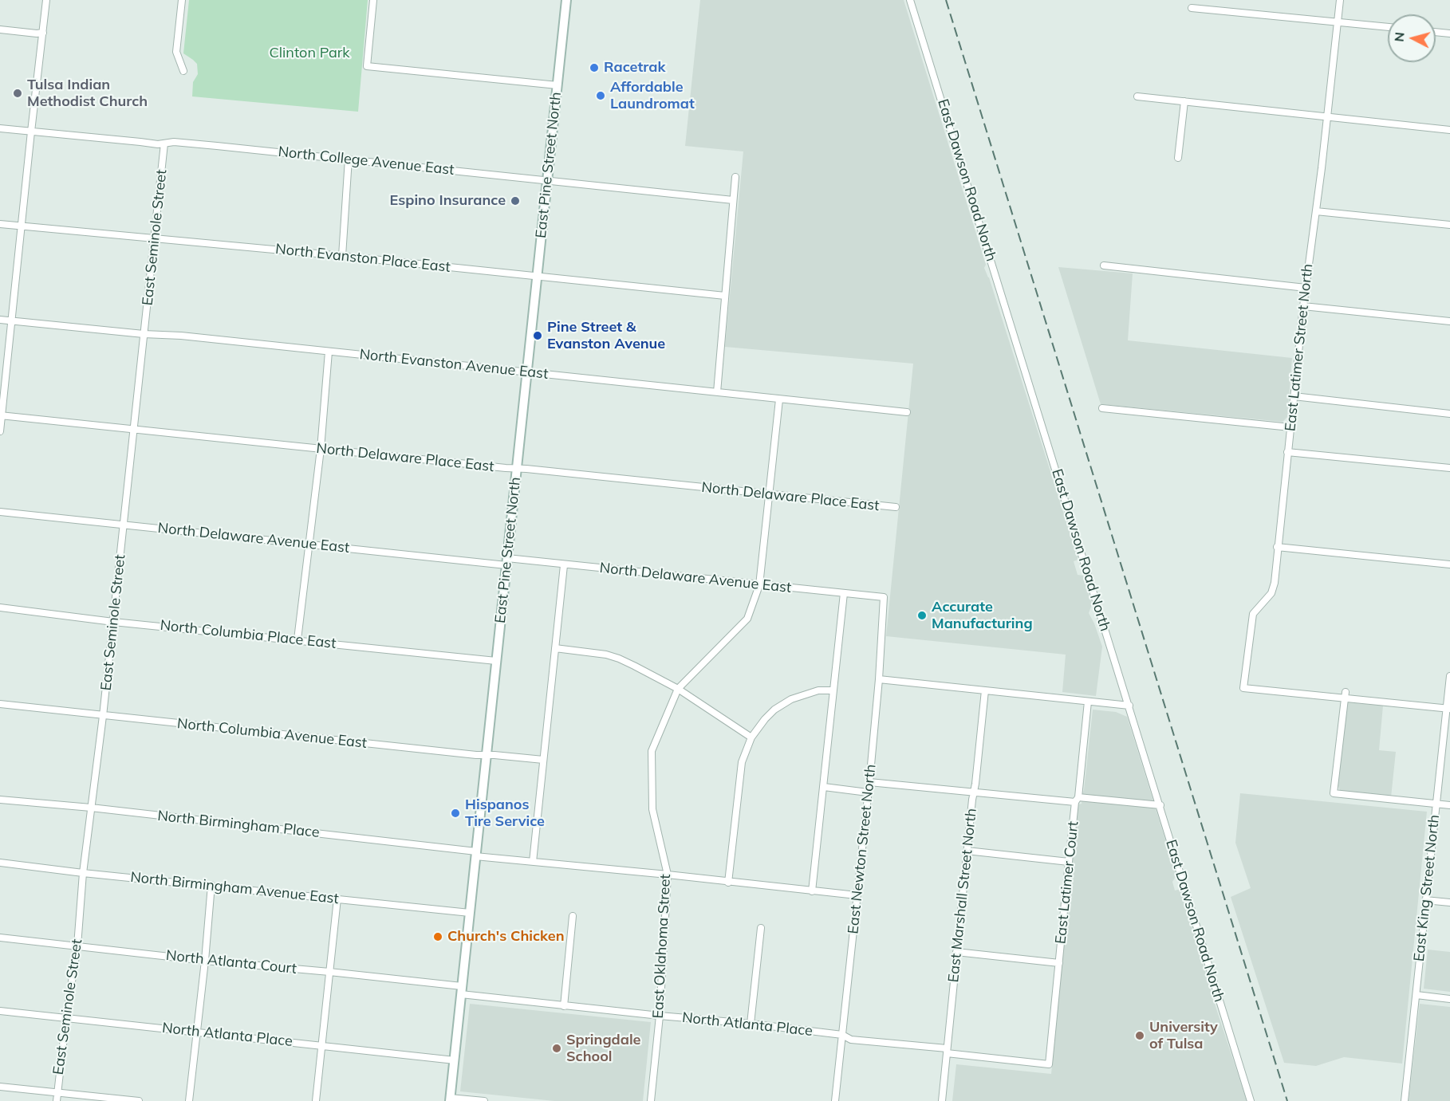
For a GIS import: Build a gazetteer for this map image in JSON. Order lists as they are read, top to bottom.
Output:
{
  "streets": {
    "main road": ["East Pine Street North"],
    "street": [
      "North College Avenue East",
      "East Dawson Road North",
      "East Seminole Street",
      "North Evanston Place East",
      "East Latimer Street North",
      "North Evanston Avenue East",
      "North Delaware Place East",
      "North Delaware Avenue East",
      "North Columbia Place East",
      "North Columbia Avenue East",
      "North Birmingham Place",
      "East Newton Street North",
      "East Latimer Court",
      "North Birmingham Avenue East",
      "East King Street North",
      "East Marshall Street North",
      "East Oklahoma Street",
      "North Atlanta Court",
      "North Atlanta Place"
    ]
  },
  "crossings": [
    ["North College Avenue East", "East Pine Street North"],
    ["North College Avenue East", "East Seminole Street"],
    ["East Pine Street North", "North Evanston Place East"],
    ["East Pine Street North", "North Evanston Avenue East"],
    ["East Pine Street North", "North Delaware Place East"],
    ["East Pine Street North", "North Delaware Avenue East"],
    ["East Pine Street North", "North Columbia Place East"],
    ["East Pine Street North", "North Columbia Avenue East"],
    ["East Pine Street North", "North Birmingham Place"],
    ["East Pine Street North", "North Birmingham Avenue East"],
    ["East Pine Street North", "North Atlanta Court"],
    ["East Pine Street North", "North Atlanta Place"],
    ["East Seminole Street", "North Evanston Place East"],
    ["East Seminole Street", "North Evanston Avenue East"],
    ["East Seminole Street", "North Delaware Place East"],
    ["East Seminole Street", "North Delaware Avenue East"],
    ["East Seminole Street", "North Columbia Place East"],
    ["East Seminole Street", "North Columbia Avenue East"],
    ["East Seminole Street", "North Birmingham Place"],
    ["East Seminole Street", "North Birmingham Avenue East"],
    ["East Seminole Street", "North Atlanta Court"],
    ["East Seminole Street", "North Atlanta Place"],
    ["North Evanston Avenue East", "East Oklahoma Street"],
    ["North Delaware Place East", "East Oklahoma Street"],
    ["North Delaware Avenue East", "East Newton Street North"],
    ["North Delaware Avenue East", "East Oklahoma Street"],
    ["North Birmingham Place", "East Newton Street North"],
    ["North Birmingham Place", "East Oklahoma Street"],
    ["East Newton Street North", "North Atlanta Place"],
    ["East Latimer Court", "North Atlanta Place"],
    ["East Marshall Street North", "North Atlanta Place"],
    ["East Oklahoma Street", "North Atlanta Place"],
    ["North Atlanta Court", "North Atlanta Place"]
  ],
  "parks": ["Clinton Park"],
  "places": [
    "Racetrak",
    "Tulsa Indian Methodist Church",
    "Affordable Laundromat",
    "Espino Insurance",
    "Pine Street & Evanston Avenue",
    "Accurate Manufacturing",
    "Hispanos Tire Service",
    "Church's Chicken",
    "University of Tulsa",
    "Springdale School"
  ],
  "north": "left"
}
